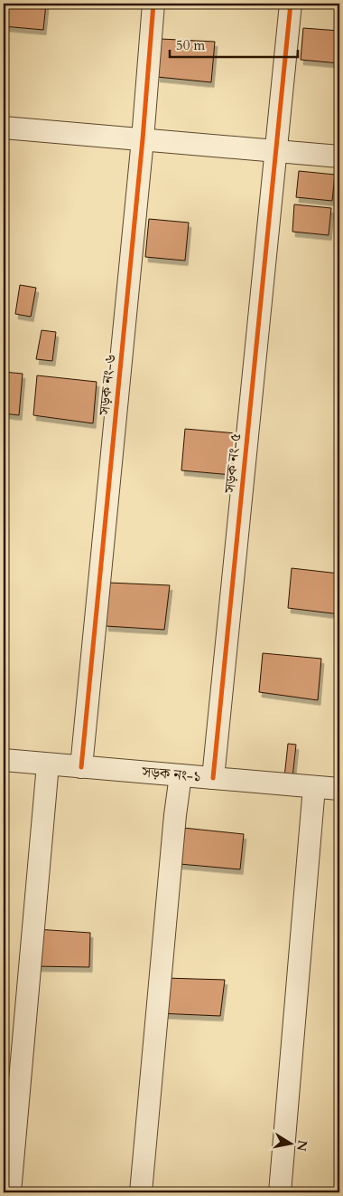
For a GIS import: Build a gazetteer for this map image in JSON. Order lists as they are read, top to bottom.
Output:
{
  "streets": {
    "street": ["সড়ক নং-৬", "সড়ক নং-৫", "সড়ক নং-১"]
  },
  "crossings": [
    ["সড়ক নং-৬", "সড়ক নং-১"],
    ["সড়ক নং-৫", "সড়ক নং-১"]
  ],
  "scale_bar": "50 m",
  "north": "right"
}
